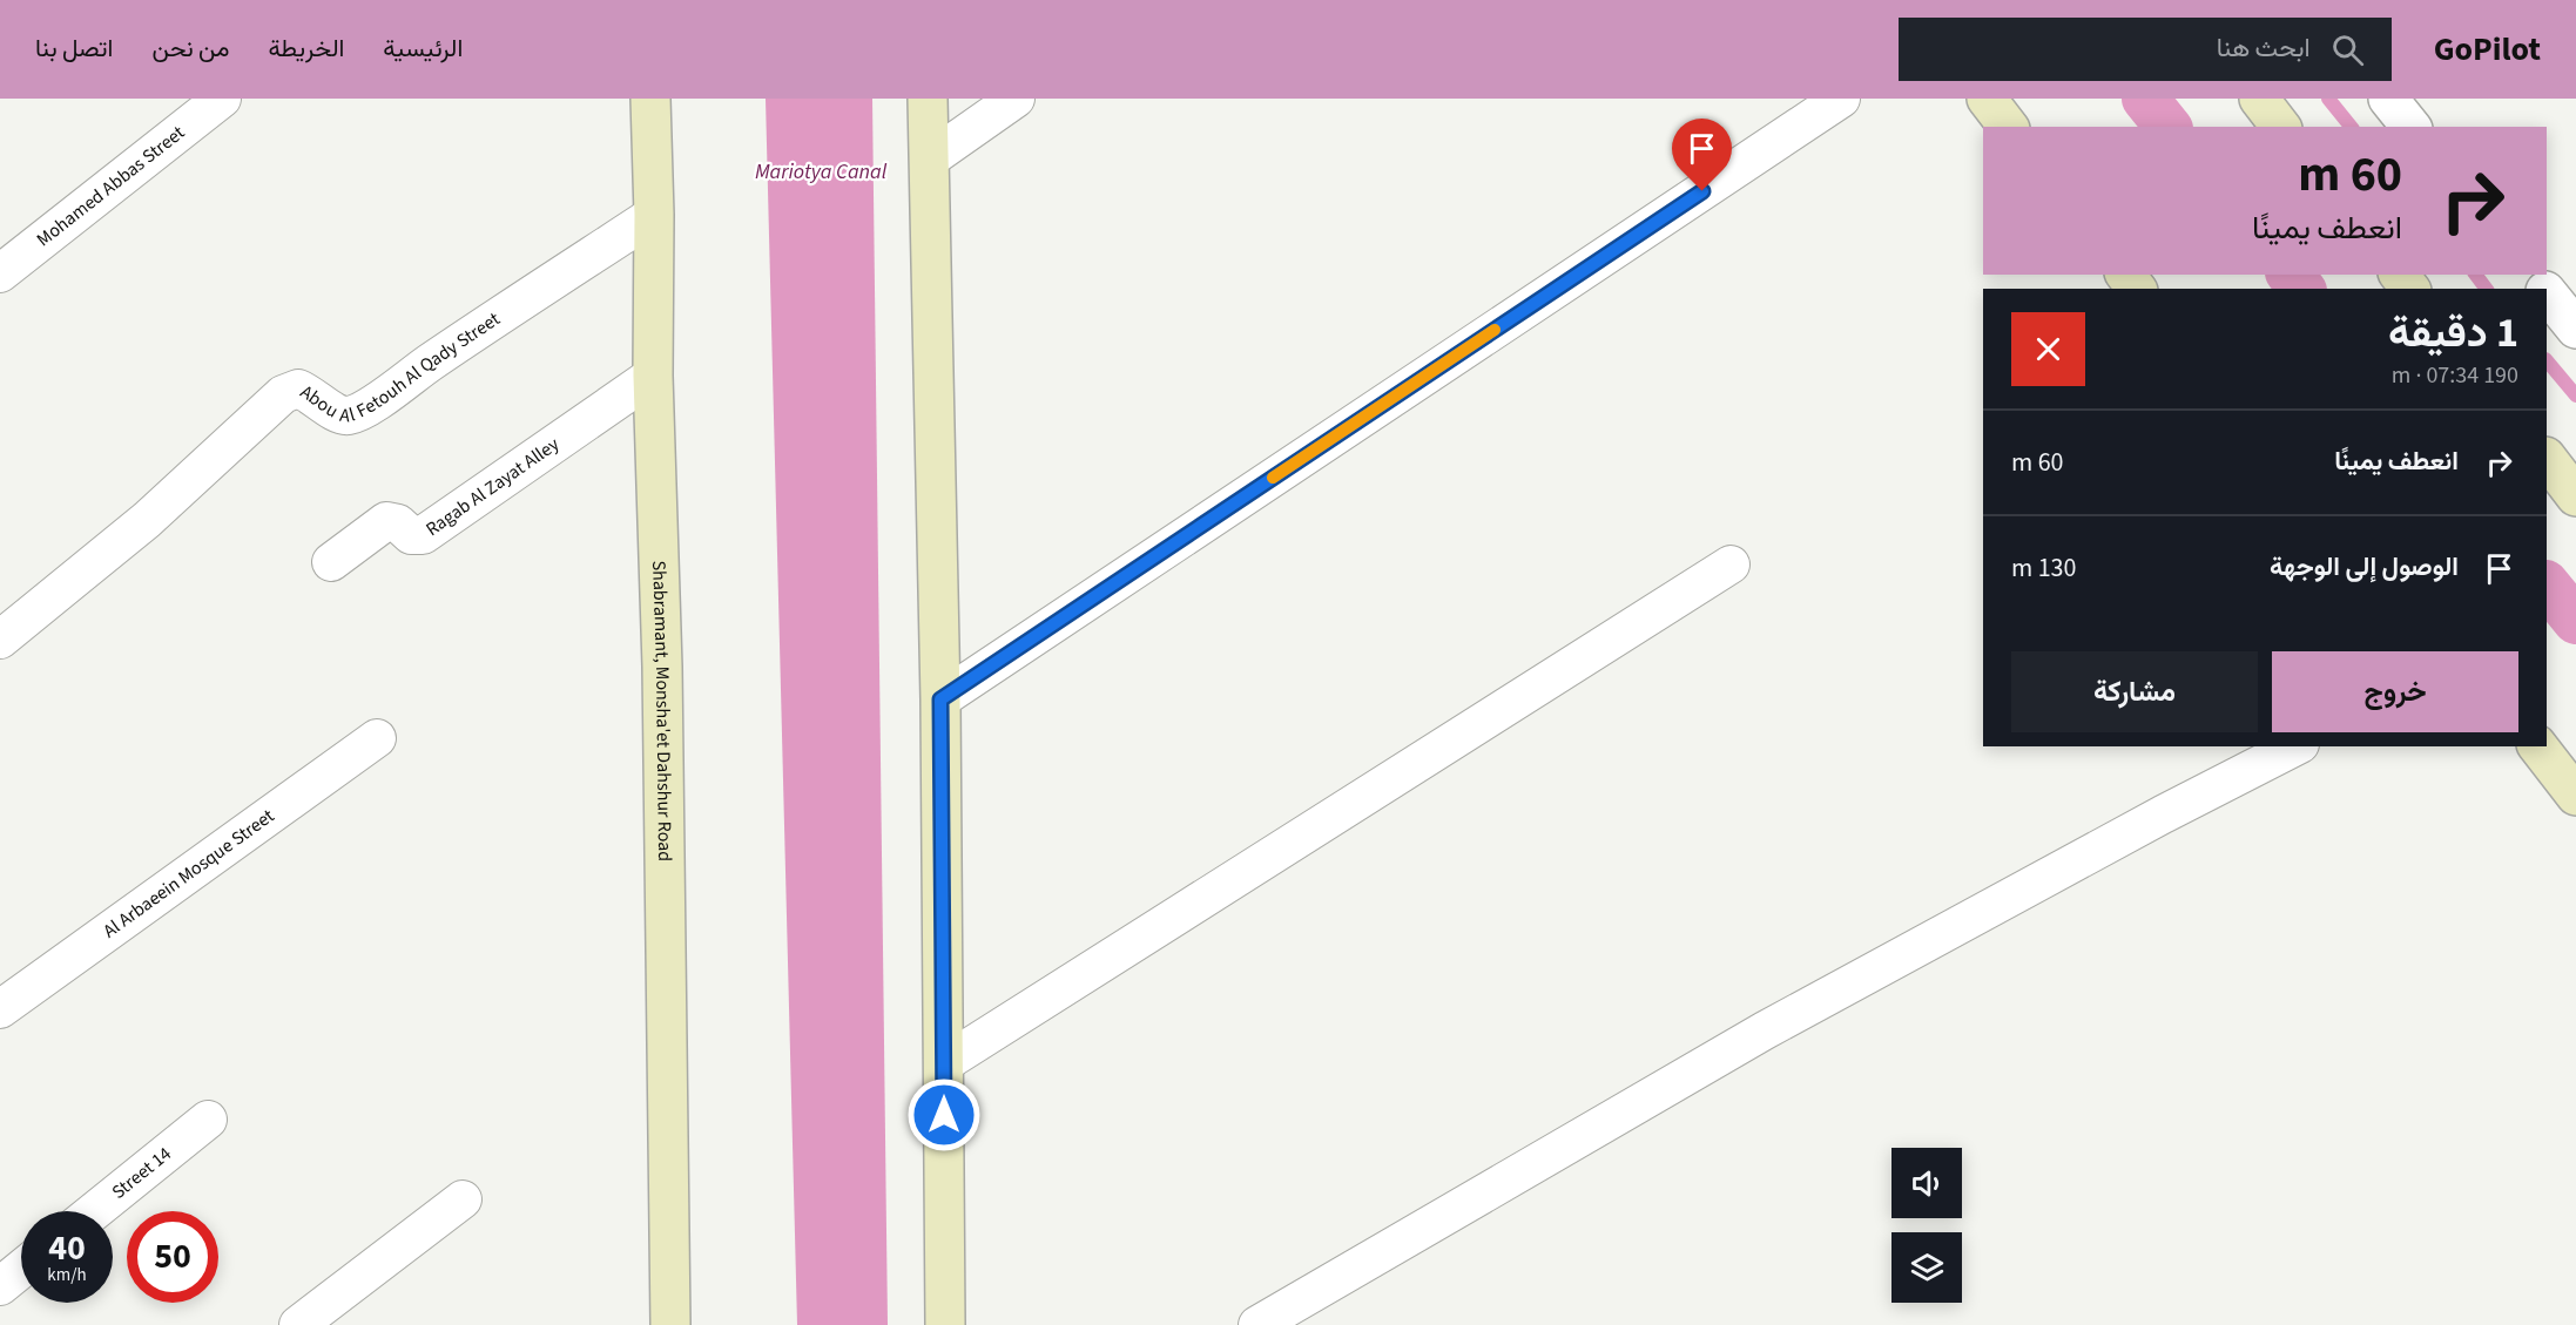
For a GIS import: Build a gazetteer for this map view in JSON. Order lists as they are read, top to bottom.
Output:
{
  "streets": {
    "main road": ["Shabramant, Monsha'et Dahshur Road"],
    "street": [
      "Mohamed Abbas Street",
      "Abou Al Fetouh Al Qady Street",
      "Ragab Al Zayat Alley",
      "Al Arbaeein Mosque Street",
      "Street 14"
    ]
  },
  "crossings": [
    ["Abou Al Fetouh Al Qady Street", "Shabramant, Monsha'et Dahshur Road"],
    ["Ragab Al Zayat Alley", "Shabramant, Monsha'et Dahshur Road"]
  ],
  "water": ["Mariotya Canal"],
  "page": {
    "header": "GoPilot",
    "search": "ابحث هنا",
    "nav": [
      "الرئيسية",
      "الخريطة",
      "من نحن",
      "اتصل بنا"
    ],
    "turn": ["60 m", "انعطف يمينًا"],
    "heading": ["1 دقيقة", "190 m · 07:34"],
    "list": [
      {
        "name": "انعطف يمينًا",
        "value": "60 m"
      },
      {
        "name": "الوصول إلى الوجهة",
        "value": "130 m"
      }
    ],
    "buttons": ["خروج", "مشاركة"],
    "speed": "40 km/h",
    "limit": "50"
  }
}
